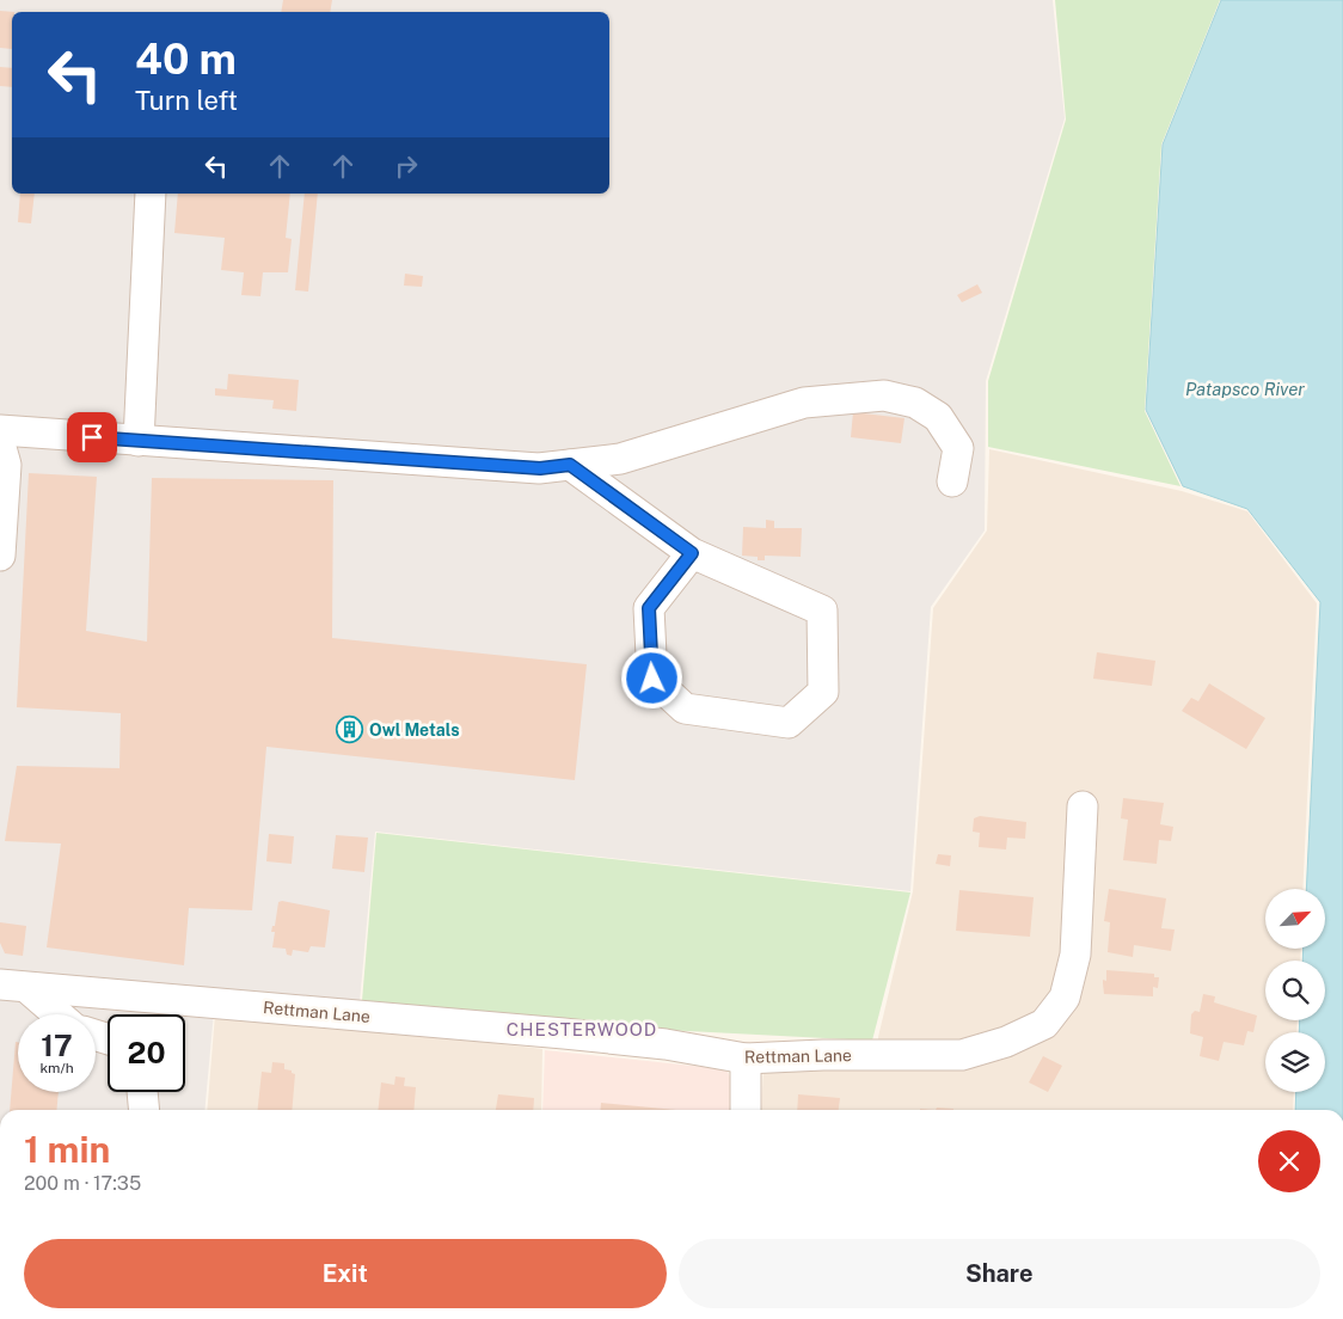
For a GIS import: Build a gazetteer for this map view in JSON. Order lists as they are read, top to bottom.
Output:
{
  "streets": {
    "street": ["Rettman Lane"]
  },
  "districts": ["CHESTERWOOD"],
  "water": ["Patapsco River"],
  "places": {
    "building": ["Owl Metals"]
  },
  "north": "top right",
  "page": {
    "turn": ["40 m", "Turn left"],
    "speed": "17 km/h",
    "limit": "20",
    "heading": ["1 min", "200 m · 17:35"],
    "buttons": ["Exit", "Share"]
  }
}
